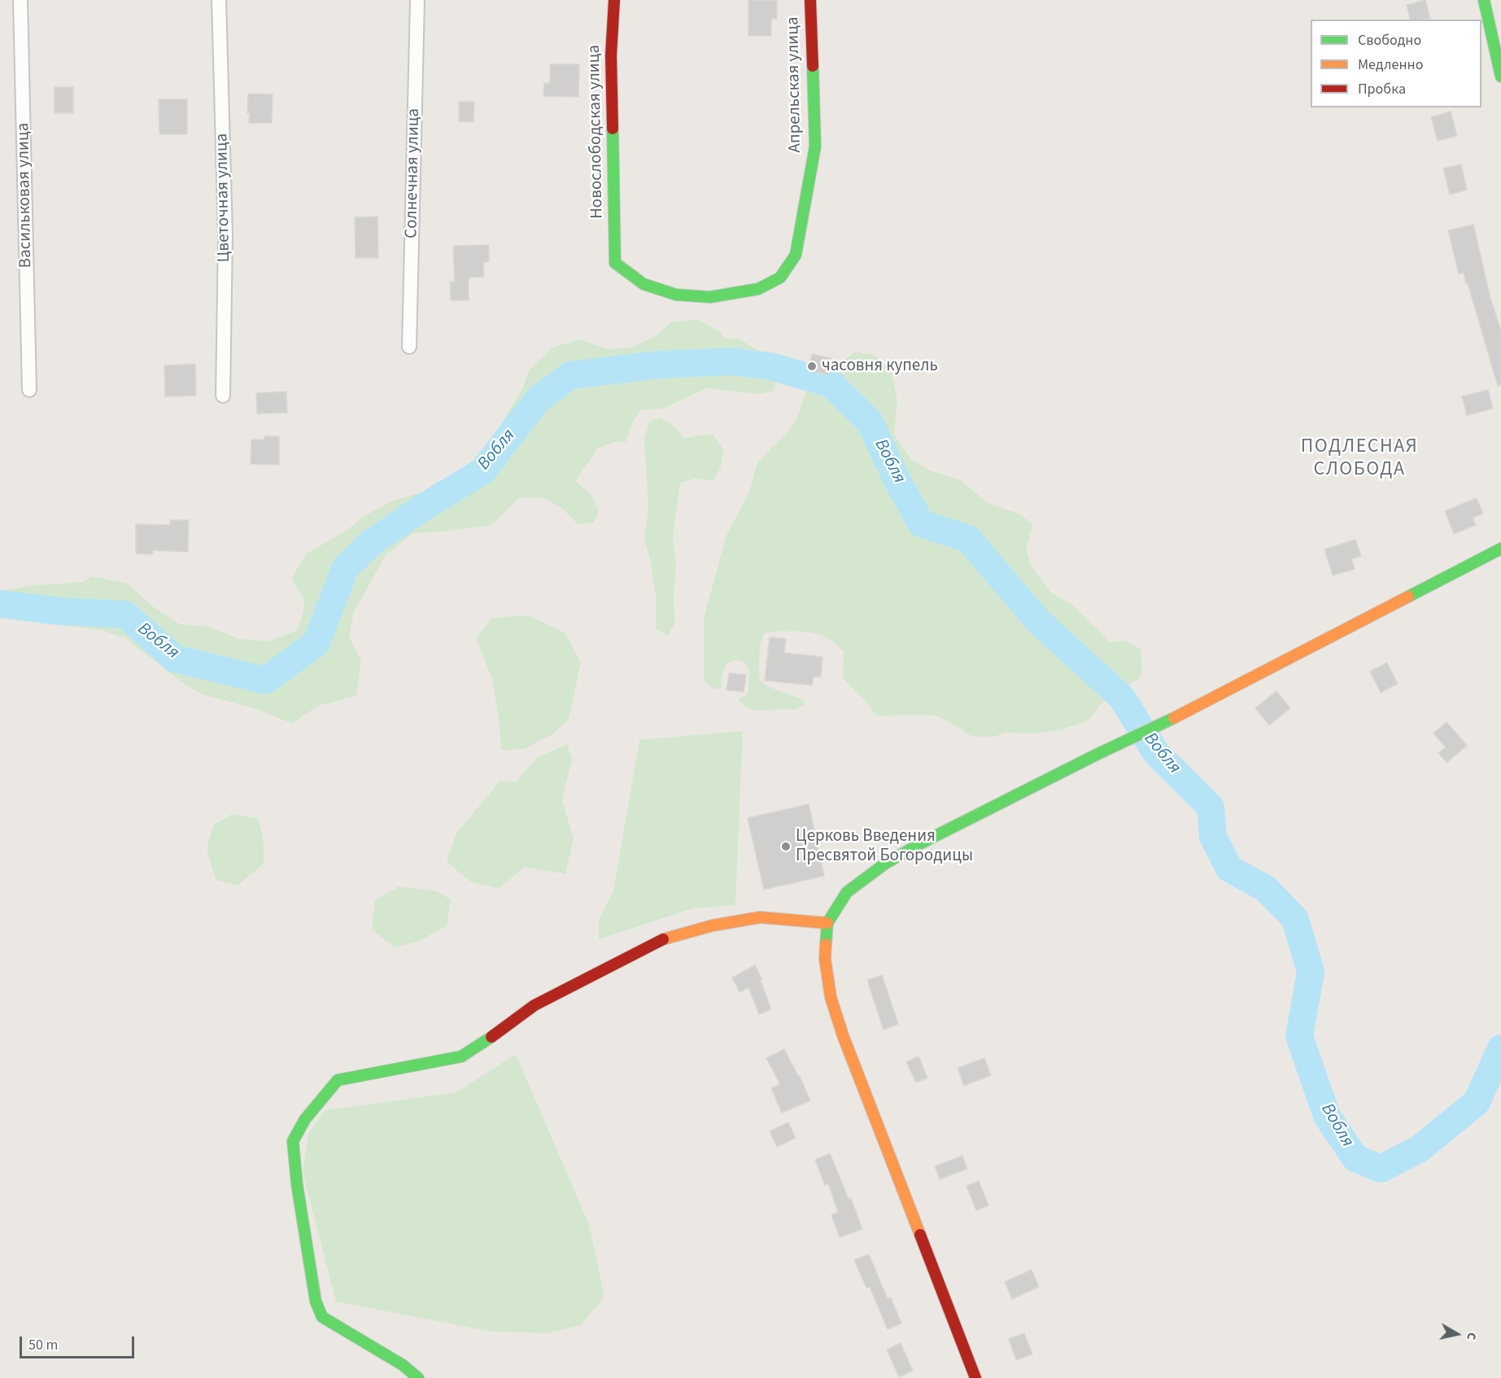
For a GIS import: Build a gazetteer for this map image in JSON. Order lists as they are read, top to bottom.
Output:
{
  "streets": {
    "street": [
      "Апрельская улица",
      "Новослободская улица",
      "Солнечная улица",
      "Васильковая улица",
      "Цветочная улица"
    ]
  },
  "crossings": [
    ["Апрельская улица", "Новослободская улица"]
  ],
  "districts": ["ПОДЛЕСНАЯ СЛОБОДА"],
  "water": ["Вобля"],
  "places": ["часовня купель", "Церковь Введения Пресвятой Богородицы"],
  "legend": ["Свободно", "Медленно", "Пробка"],
  "scale_bar": "50 m",
  "north": "right"
}
